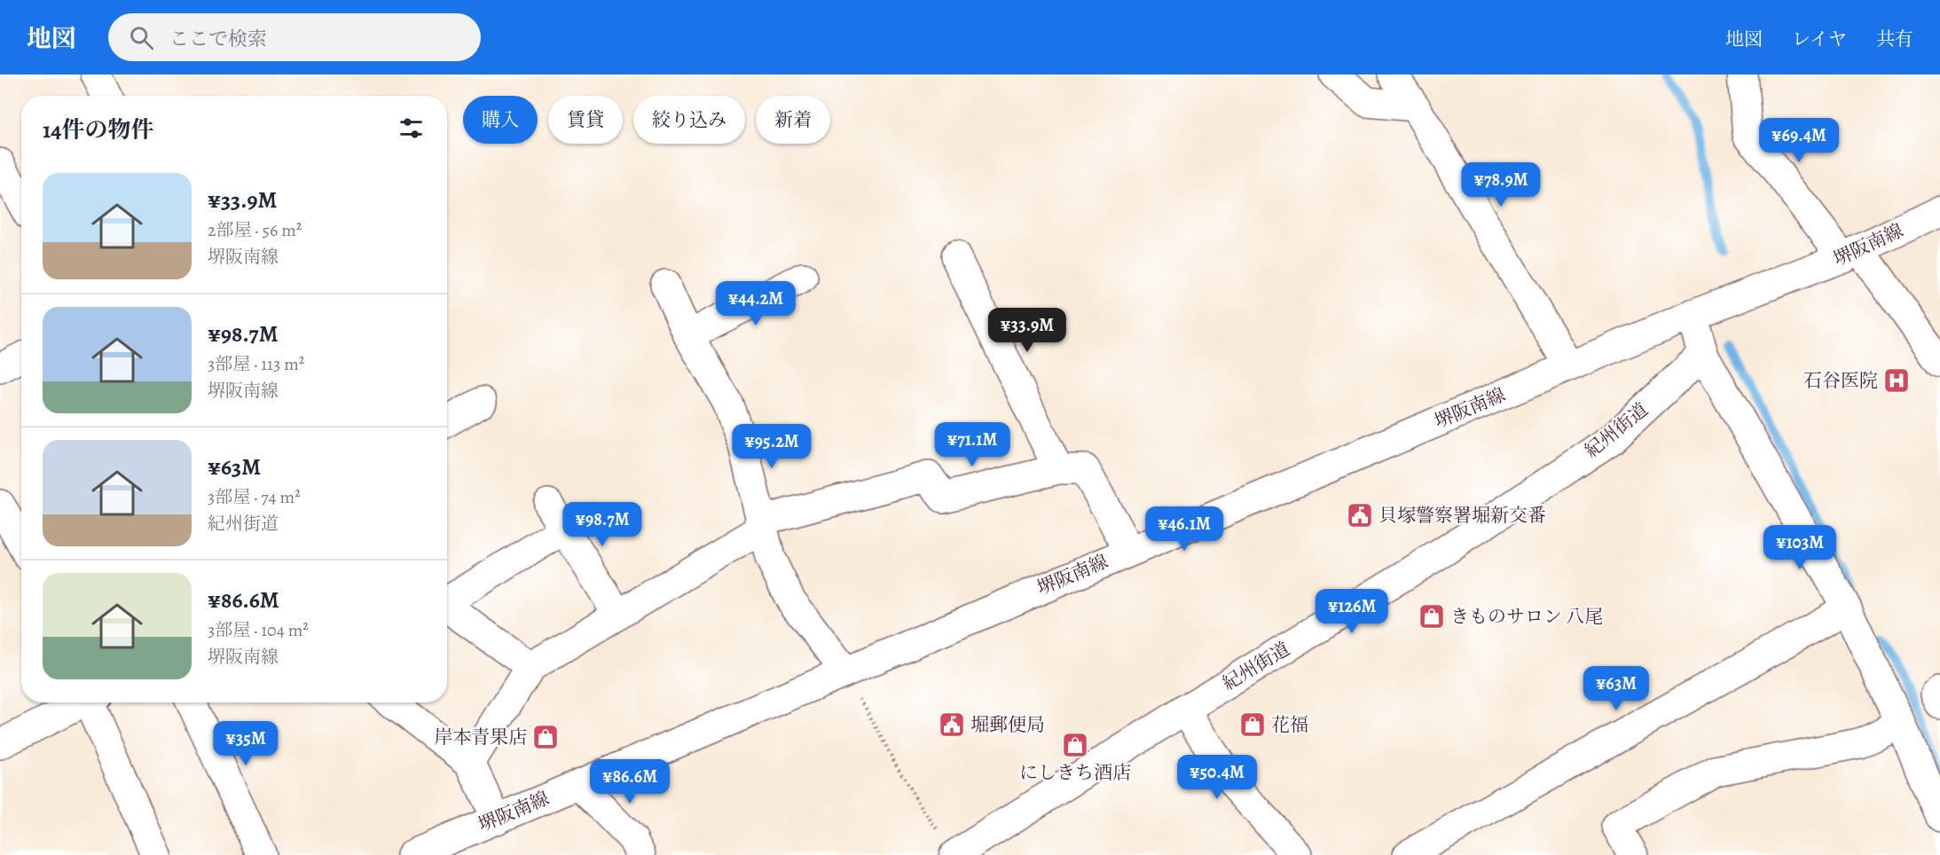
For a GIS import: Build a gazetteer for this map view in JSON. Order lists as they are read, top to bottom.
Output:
{
  "streets": {
    "street": ["堺阪南線", "紀州街道"]
  },
  "places": {
    "hospital": ["石谷医院"],
    "public building": ["貝塚警察署堀新交番", "堀郵便局"],
    "shop": [
      "きものサロン 八尾",
      "花福",
      "岸本青果店",
      "にしきち酒店"
    ]
  },
  "page": {
    "header": "地図",
    "search": "ここで検索",
    "nav": ["地図", "レイヤ", "共有"],
    "chip": [
      "購入",
      "賃貸",
      "絞り込み",
      "新着"
    ],
    "heading": "14件の物件",
    "price": [
      "¥69.4M",
      "¥78.9M",
      "¥44.2M",
      "¥33.9M",
      "¥71.1M",
      "¥95.2M",
      "¥98.7M",
      "¥46.1M",
      "¥103M",
      "¥126M",
      "¥63M",
      "¥35M",
      "¥50.4M",
      "¥86.6M"
    ],
    "list": [
      {
        "name": "¥33.9M",
        "note": "2部屋 · 56 m² · 堺阪南線"
      },
      {
        "name": "¥98.7M",
        "note": "3部屋 · 113 m² · 堺阪南線"
      },
      {
        "name": "¥63M",
        "note": "3部屋 · 74 m² · 紀州街道"
      },
      {
        "name": "¥86.6M",
        "note": "3部屋 · 104 m² · 堺阪南線"
      }
    ]
  }
}
